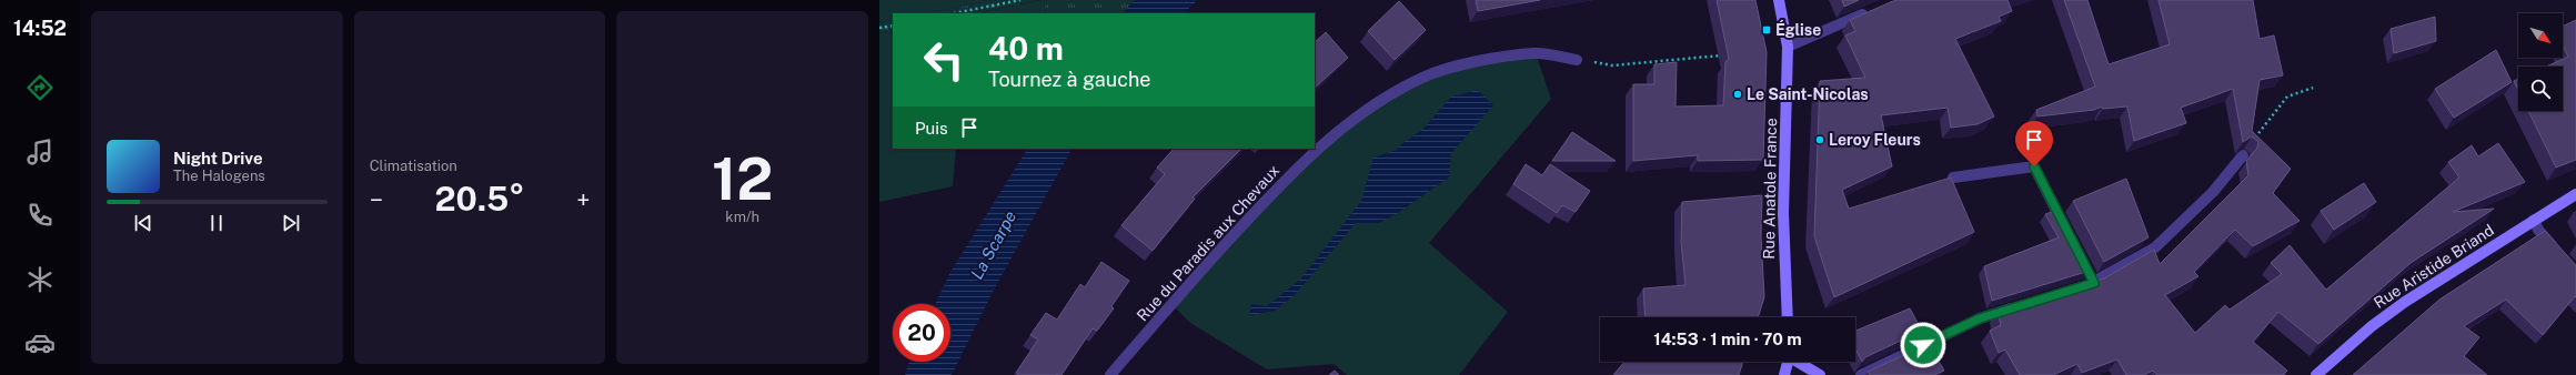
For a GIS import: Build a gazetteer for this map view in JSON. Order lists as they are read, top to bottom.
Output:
{
  "streets": {
    "main road": ["Rue Anatole France", "Rue Aristide Briand"],
    "street": ["Rue du Paradis aux Chevaux"]
  },
  "water": ["La Scarpe"],
  "places": {
    "transit": ["Église"],
    "other": ["Le Saint-Nicolas", "Leroy Fleurs"]
  },
  "north": "bottom right",
  "page": {
    "tabs": "14:52",
    "tile": [
      "Climatisation",
      ["12", "km/h"]
    ],
    "turn": ["40 m", "Tournez à gauche"],
    "then": "Puis",
    "song": ["Night Drive", "The Halogens"],
    "heat": ["−", "20.5°", "+"],
    "limit": "20",
    "trip": "14:53 · 1 min · 70 m"
  }
}
